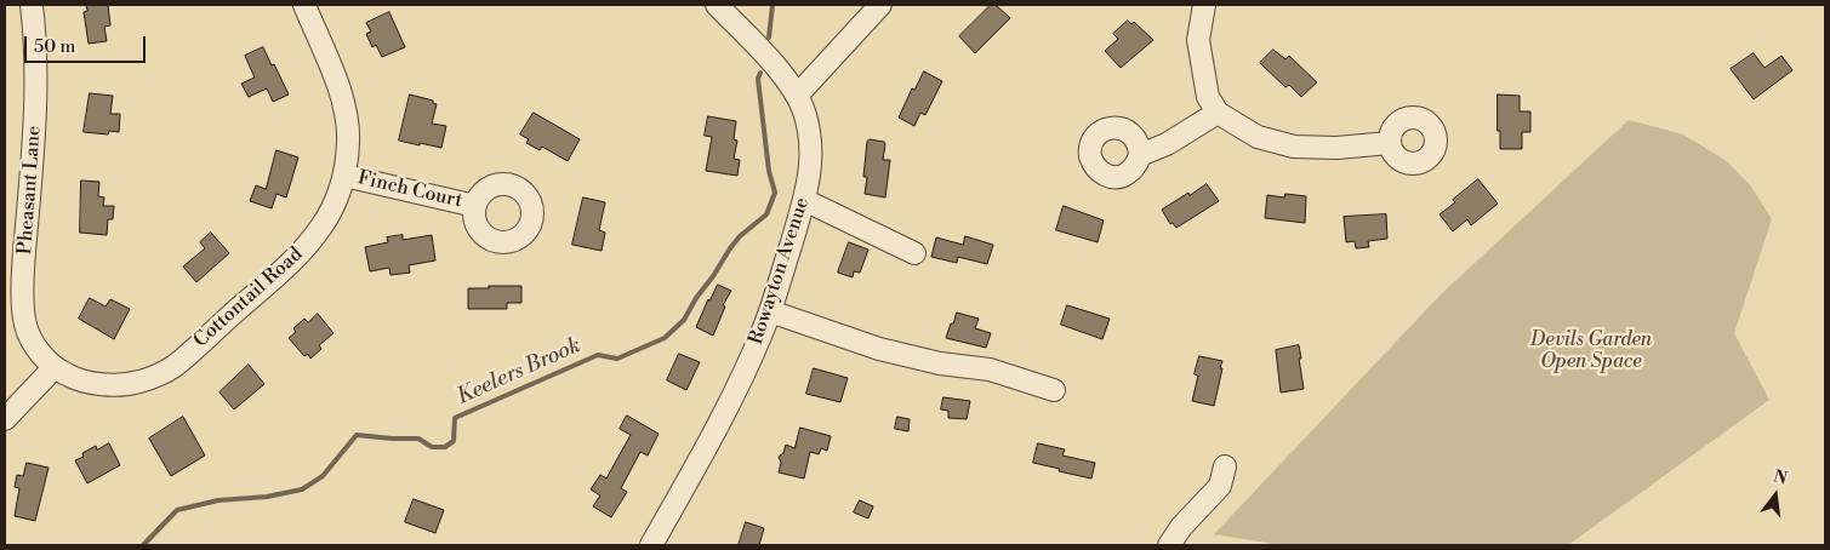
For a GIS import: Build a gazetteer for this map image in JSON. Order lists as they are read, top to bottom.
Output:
{
  "streets": {
    "street": [
      "Pheasant Lane",
      "Finch Court",
      "Rowayton Avenue",
      "Cottontail Road"
    ]
  },
  "crossings": [
    ["Pheasant Lane", "Cottontail Road"],
    ["Finch Court", "Cottontail Road"]
  ],
  "water": ["Keelers Brook"],
  "parks": ["Devils Garden Open Space"],
  "scale_bar": "50 m",
  "north": "top"
}
